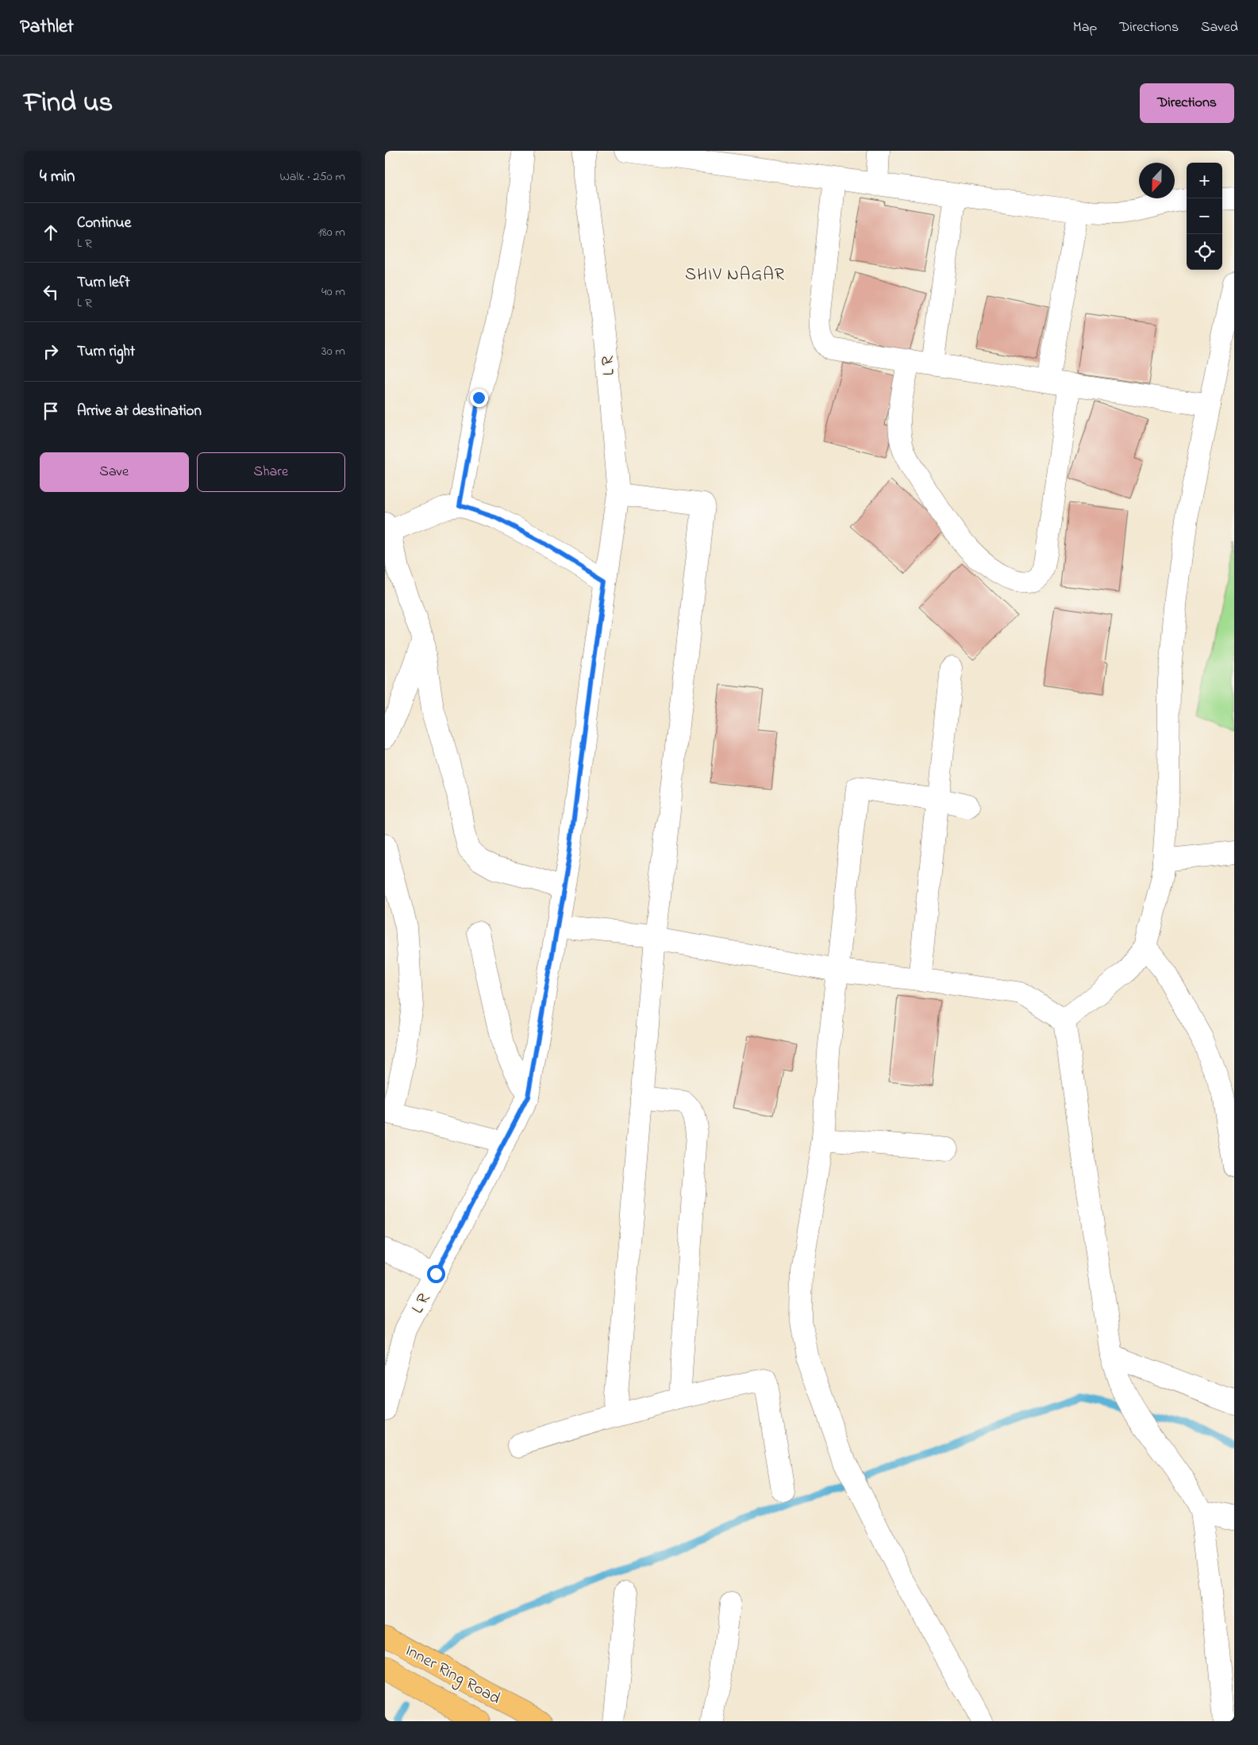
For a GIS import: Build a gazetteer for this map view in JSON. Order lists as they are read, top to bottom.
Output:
{
  "streets": {
    "main road": ["Inner Ring Road"],
    "street": ["L R"]
  },
  "districts": ["SHIV NAGAR"],
  "north": "bottom",
  "page": {
    "header": "Pathlet",
    "nav": ["Map", "Directions", "Saved"],
    "title": "Find us",
    "buttons": [
      "Directions",
      ["Save", "Share"]
    ],
    "heading": ["4 min", "Walk · 250 m"],
    "map_buttons": ["+", "−"],
    "list": [
      ["Continue", "L R", "180 m"],
      ["Turn left", "L R", "40 m"],
      ["Turn right", "30 m"],
      "Arrive at destination"
    ]
  }
}
